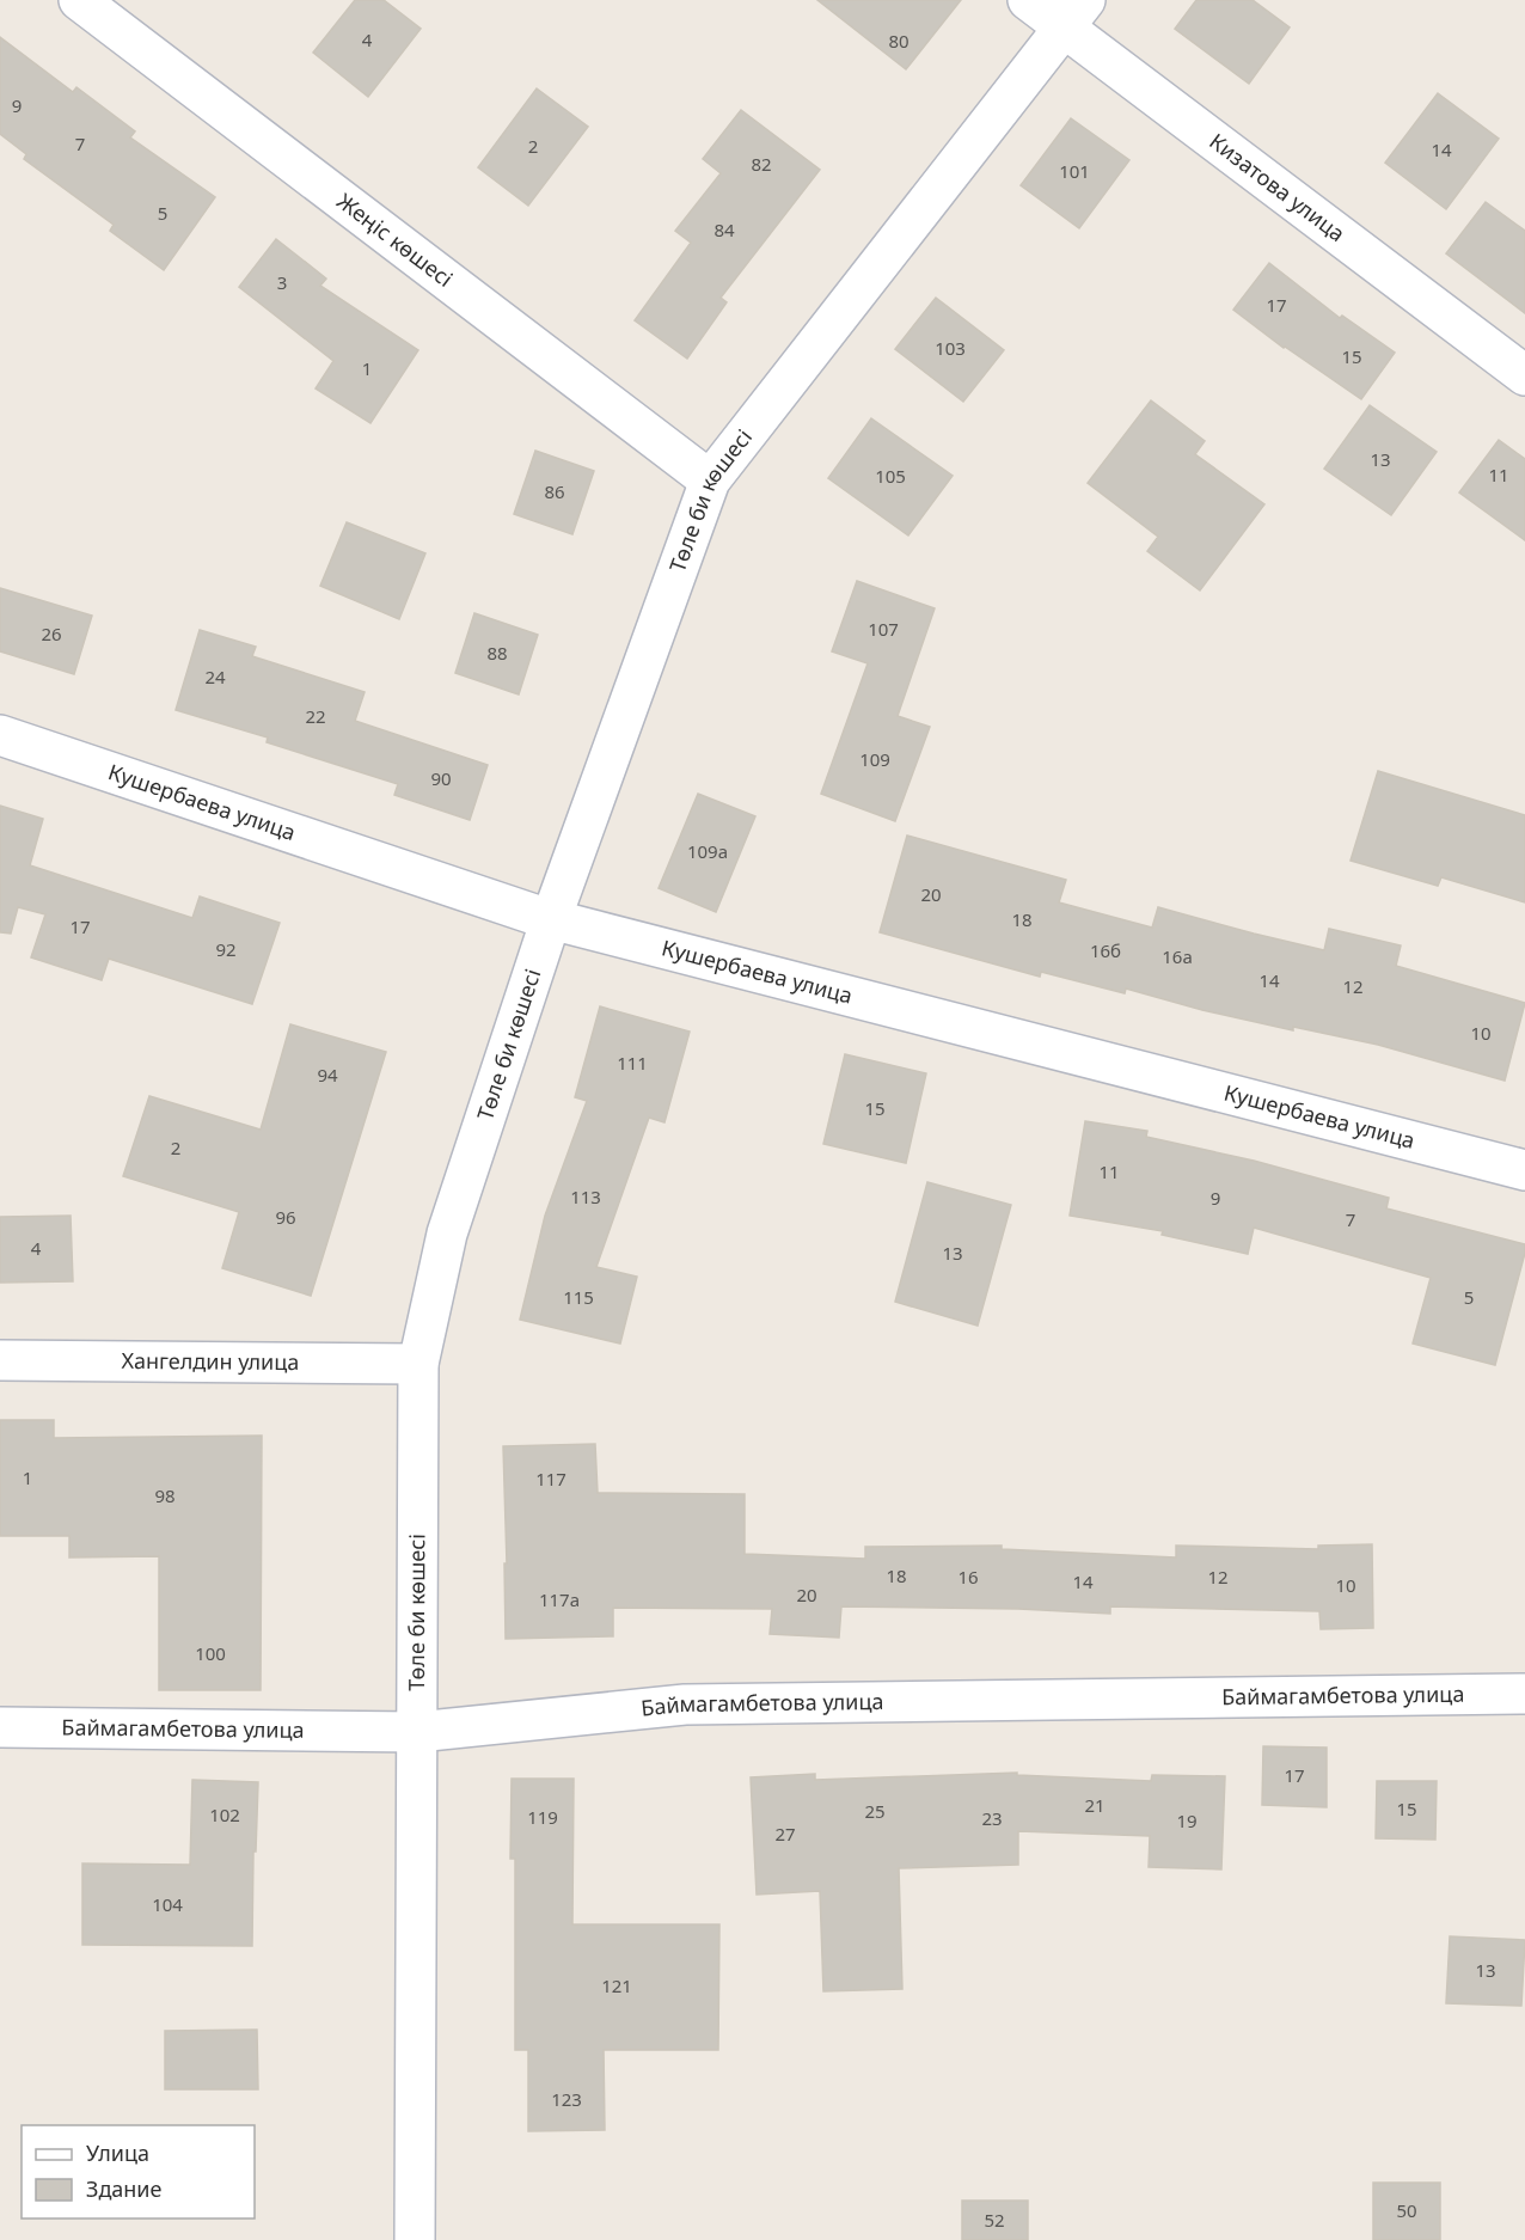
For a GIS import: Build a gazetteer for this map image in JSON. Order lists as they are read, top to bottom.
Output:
{
  "streets": {
    "street": [
      "Кизатова улица",
      "Жеңіс көшесі",
      "Төле би көшесі",
      "Кушербаева улица",
      "Хангелдин улица",
      "Баймагамбетова улица"
    ]
  },
  "crossings": [
    ["Кизатова улица", "Төле би көшесі"],
    ["Жеңіс көшесі", "Төле би көшесі"],
    ["Төле би көшесі", "Кушербаева улица"],
    ["Төле би көшесі", "Хангелдин улица"],
    ["Төле би көшесі", "Баймагамбетова улица"]
  ],
  "house_numbers": [
    "4",
    "80",
    "9",
    "7",
    "2",
    "14",
    "82",
    "101",
    "5",
    "84",
    "3",
    "17",
    "103",
    "15",
    "1",
    "13",
    "11",
    "105",
    "86",
    "107",
    "26",
    "88",
    "24",
    "22",
    "109",
    "90",
    "109а",
    "20",
    "18",
    "17",
    "92",
    "16б",
    "16а",
    "14",
    "12",
    "10",
    "111",
    "94",
    "15",
    "2",
    "11",
    "113",
    "9",
    "96",
    "7",
    "4",
    "13",
    "115",
    "5",
    "1",
    "117",
    "98",
    "18",
    "16",
    "12",
    "14",
    "10",
    "20",
    "117а",
    "100",
    "17",
    "21",
    "15",
    "25",
    "102",
    "119",
    "23",
    "19",
    "27",
    "104",
    "13",
    "121",
    "123",
    "50",
    "52"
  ],
  "legend": ["Улица", "Здание"]
}
